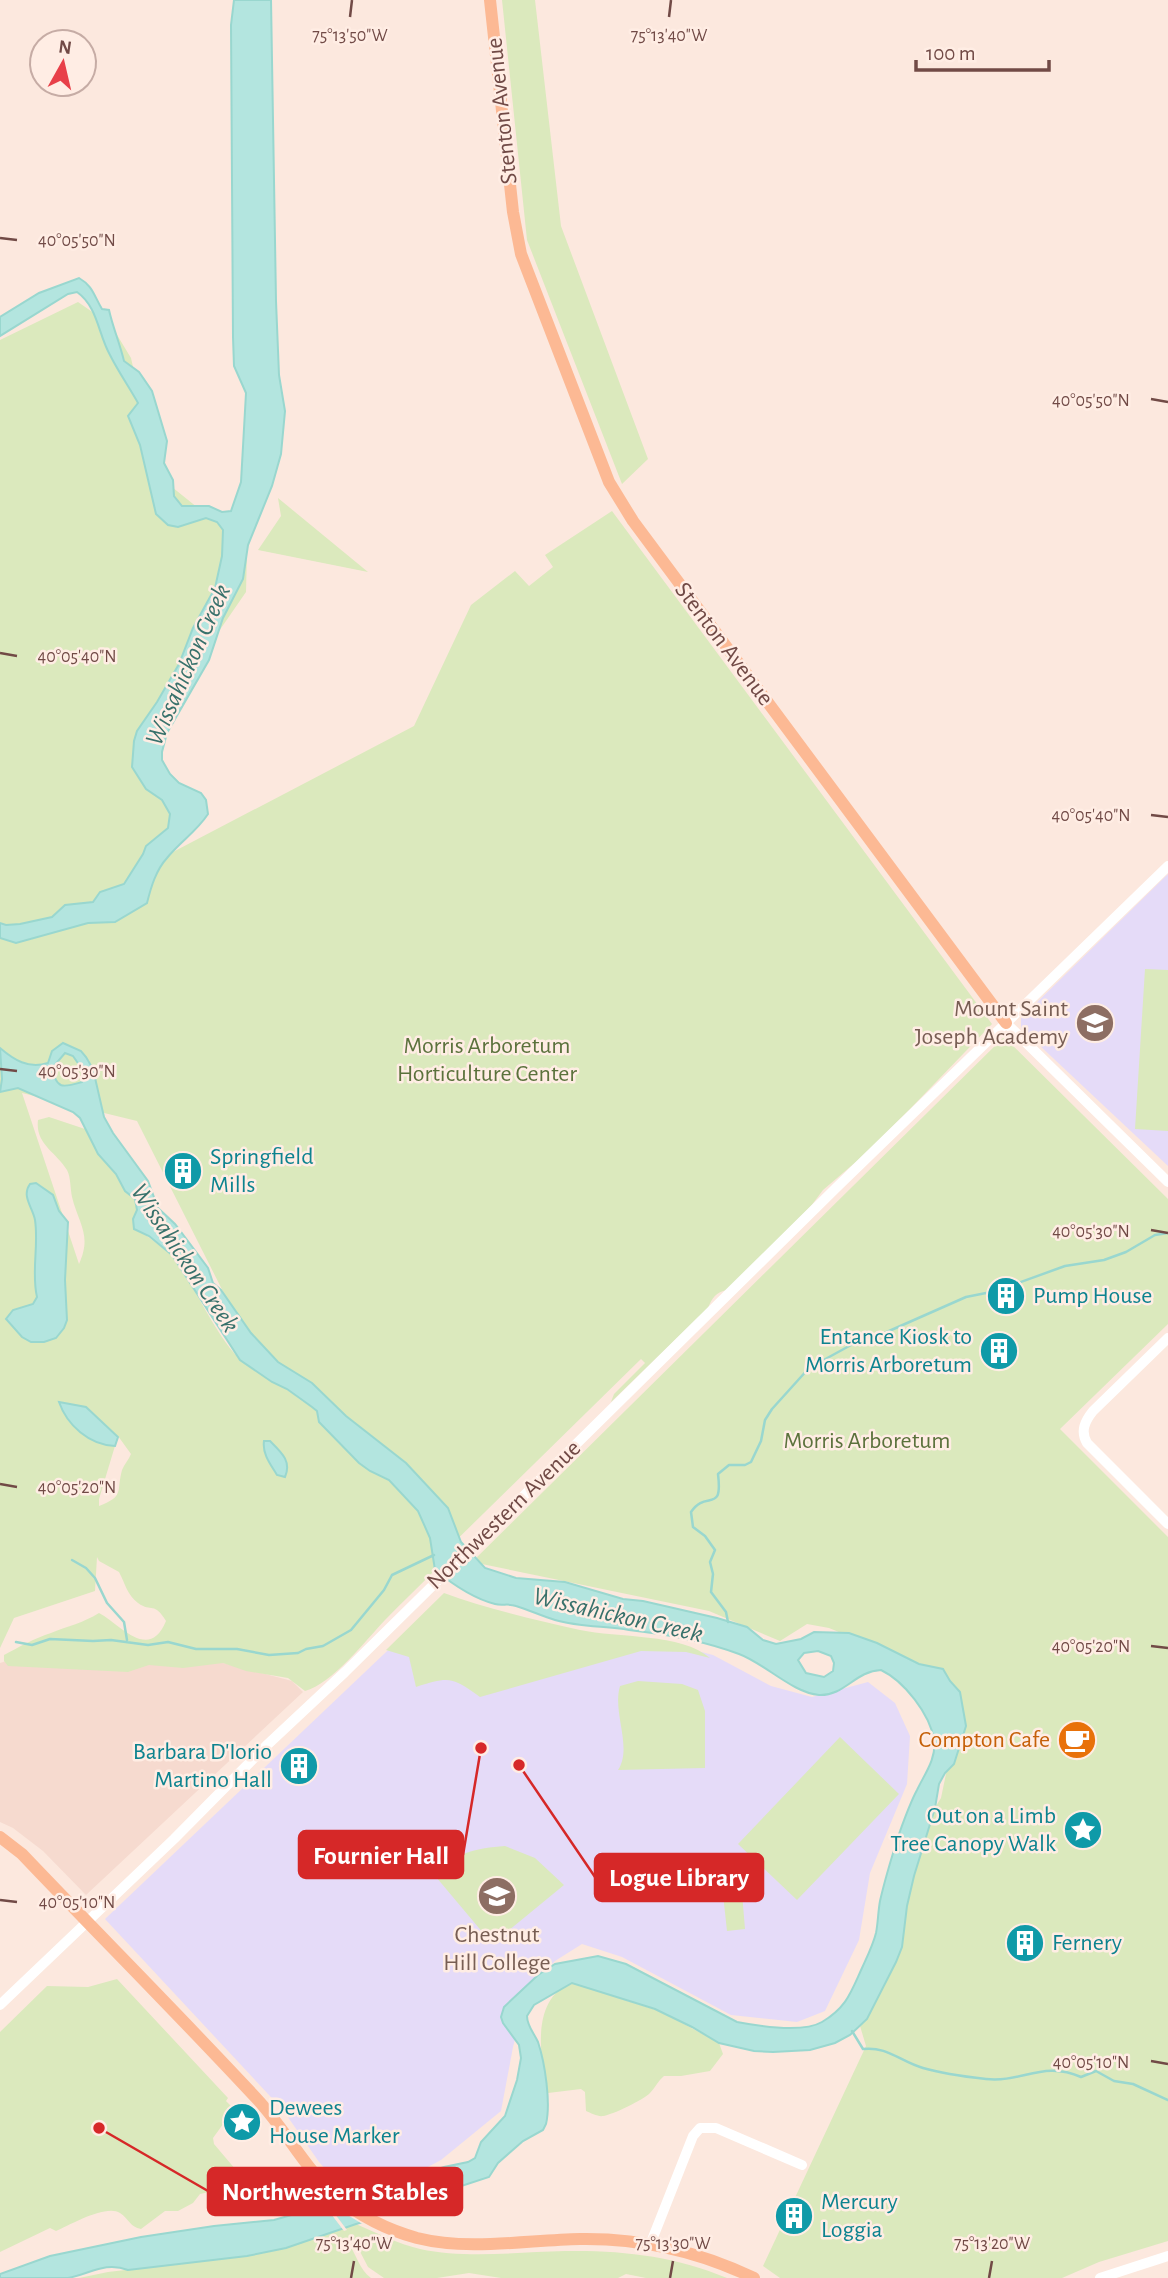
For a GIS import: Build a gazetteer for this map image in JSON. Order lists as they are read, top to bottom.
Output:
{
  "streets": {
    "main road": ["Stenton Avenue"],
    "street": ["Northwestern Avenue"]
  },
  "crossings": [
    ["Stenton Avenue", "Northwestern Avenue"]
  ],
  "water": ["Wissahickon Creek"],
  "parks": ["Morris Arboretum Horticulture Center", "Morris Arboretum"],
  "places": {
    "school or university": ["Mount Saint Joseph Academy", "Chestnut Hill College"],
    "building": [
      "Springfield Mills",
      "Pump House",
      "Entance Kiosk to Morris Arboretum",
      "Barbara D'Iorio Martino Hall",
      "Fernery",
      "Mercury Loggia"
    ],
    "cafe": ["Compton Cafe"],
    "other": ["Fournier Hall", "Logue Library", "Northwestern Stables"],
    "place": ["Out on a Limb Tree Canopy Walk", "Dewees House Marker"]
  },
  "scale_bar": "100 m",
  "north": "top",
  "coordinates": [
    "75°13'50\"W",
    "75°13'40\"W",
    "40°05'50\"N",
    "40°05'40\"N",
    "40°05'30\"N",
    "40°05'20\"N",
    "40°05'10\"N",
    "75°13'30\"W",
    "75°13'20\"W"
  ]
}
